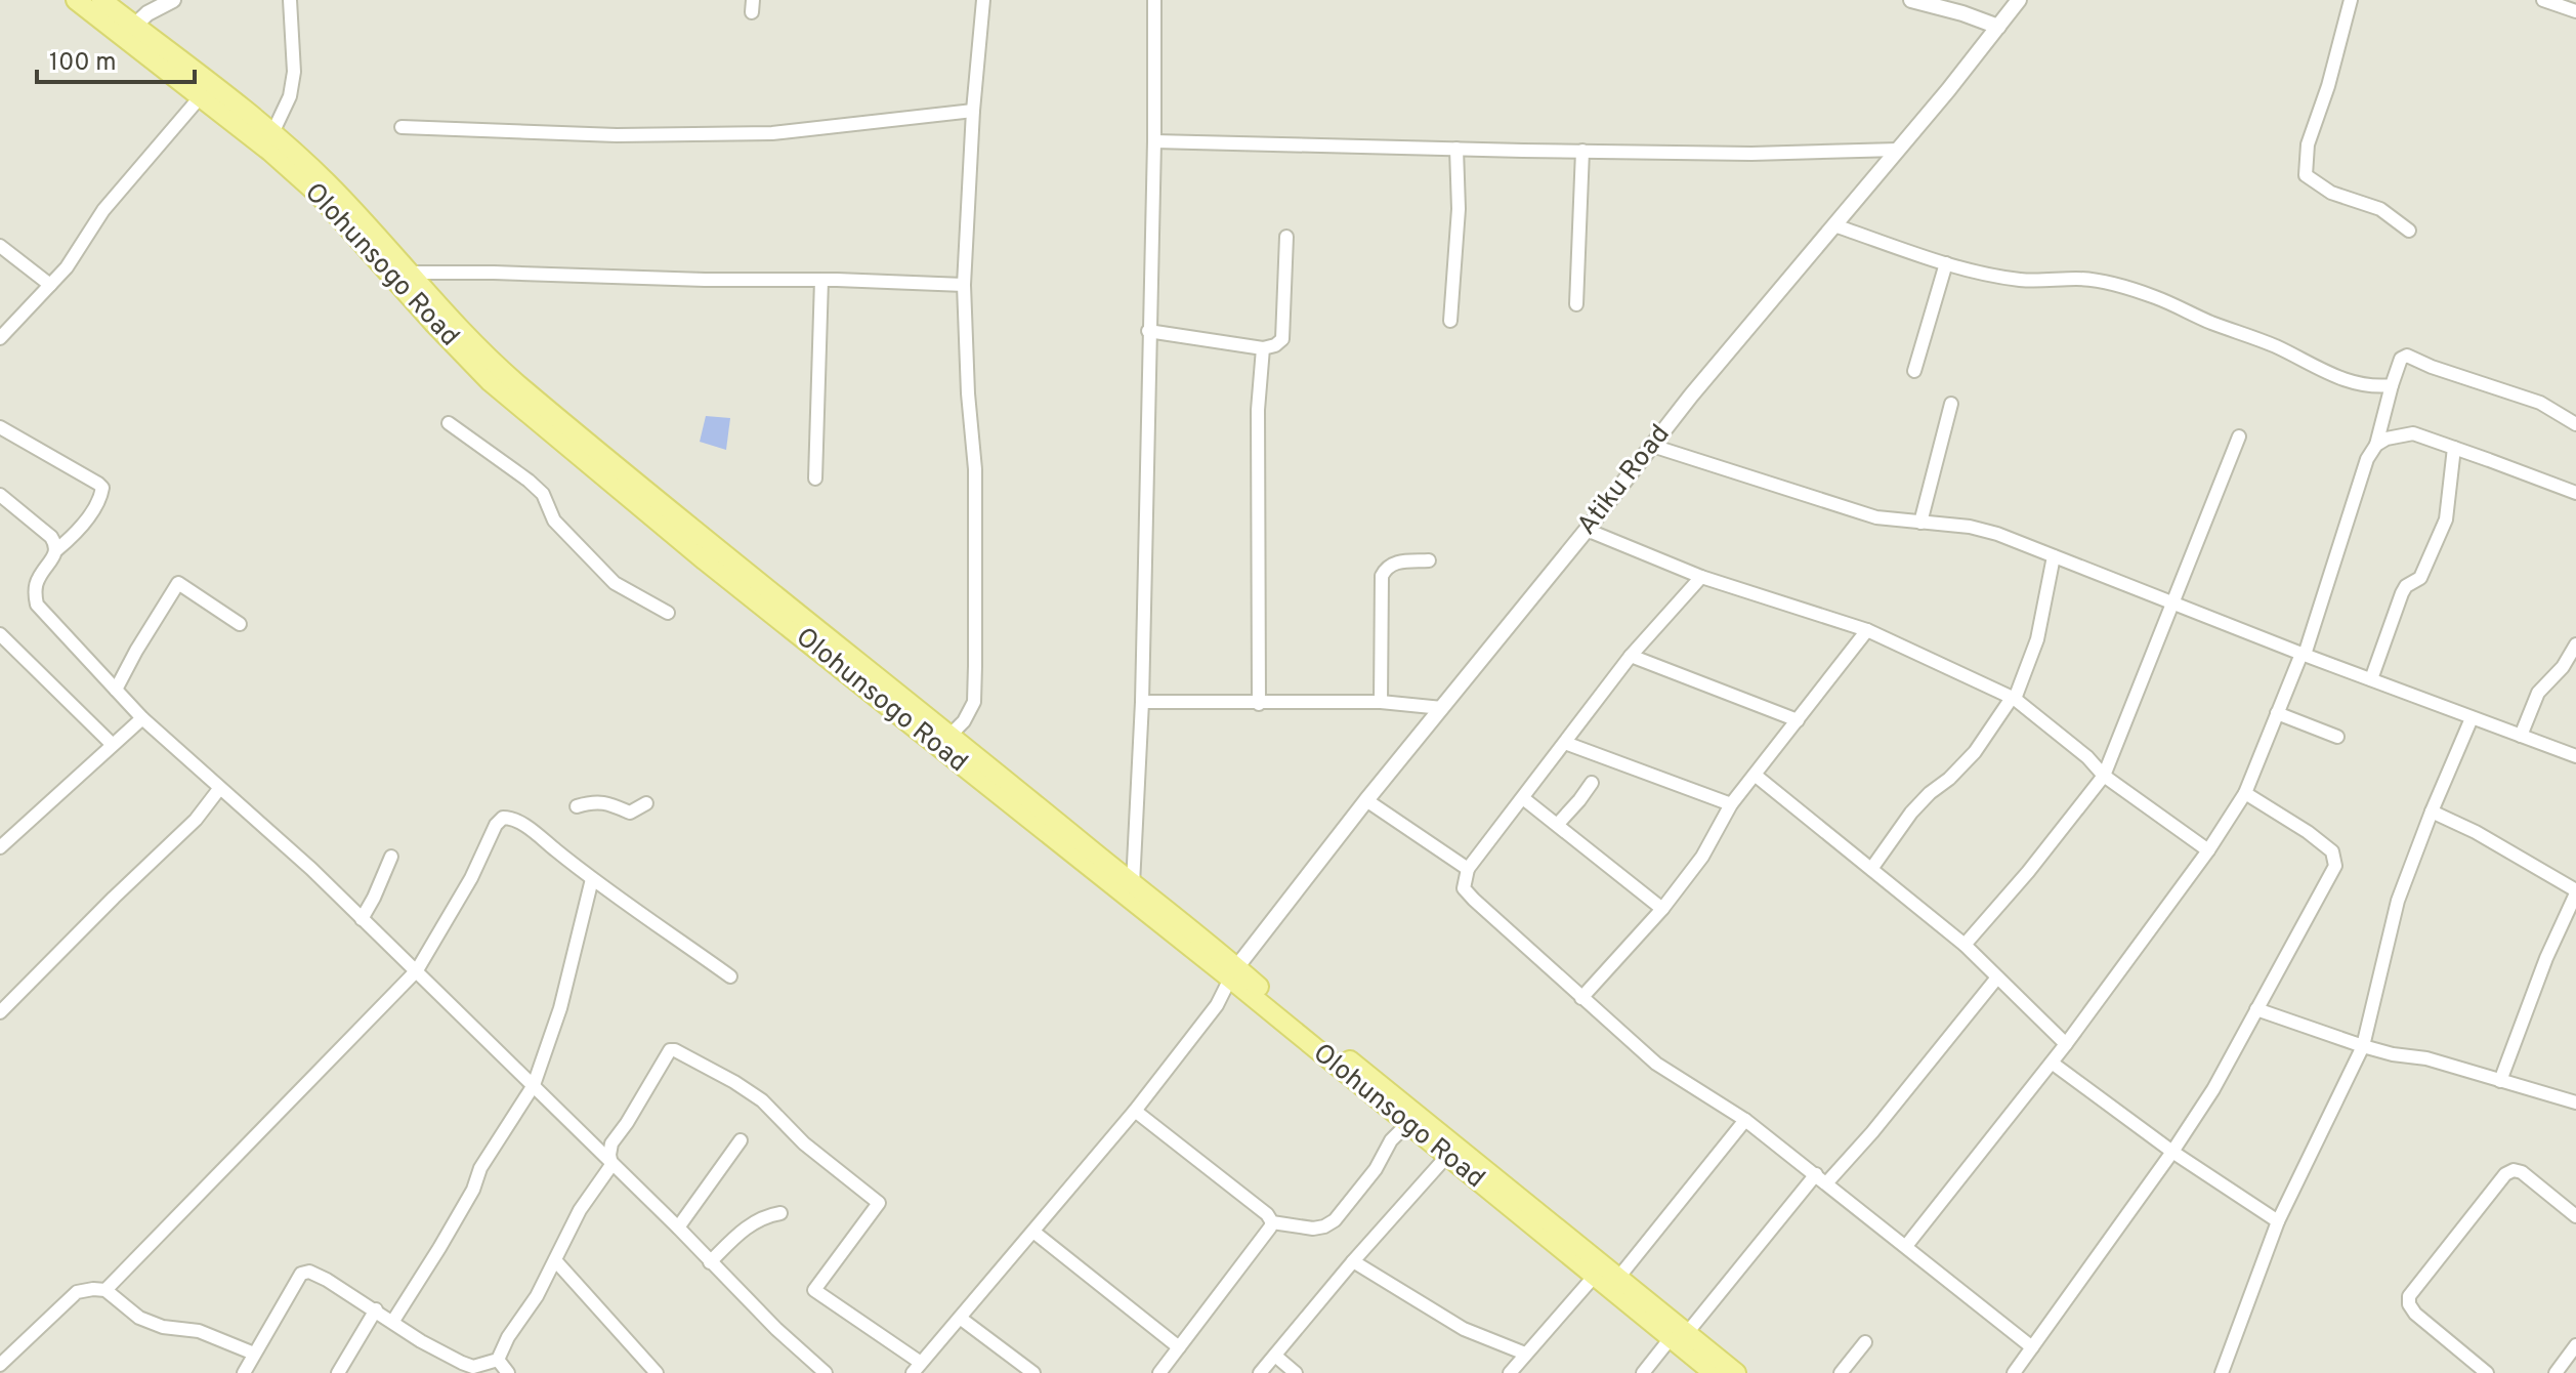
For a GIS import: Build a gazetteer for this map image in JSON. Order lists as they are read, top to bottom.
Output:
{
  "streets": {
    "main road": ["Olohunsogo Road"],
    "street": ["Atiku Road"]
  },
  "crossings": [
    ["Olohunsogo Road", "Atiku Road"]
  ],
  "scale_bar": "100 m"
}
